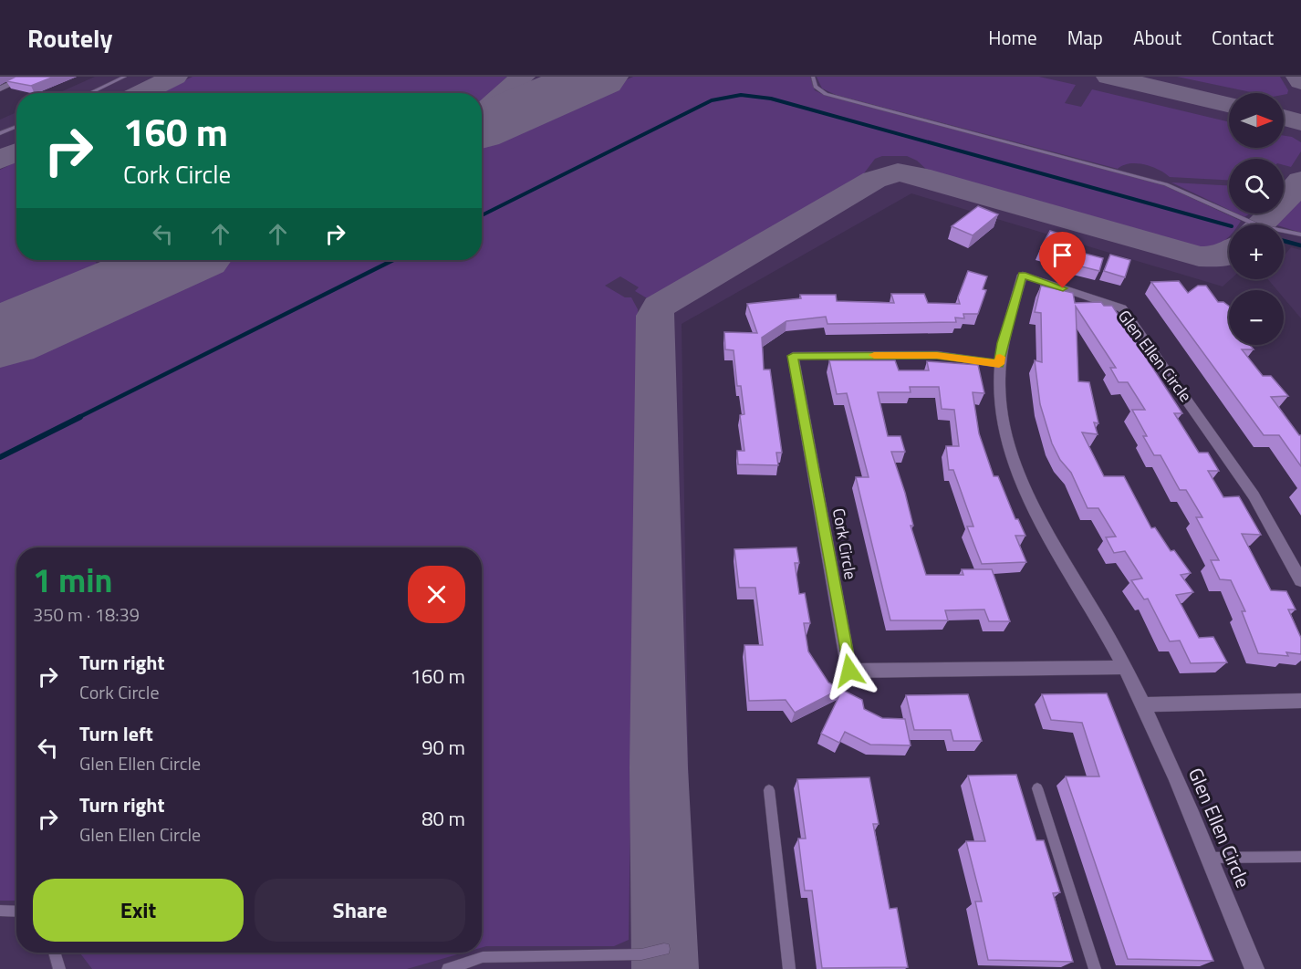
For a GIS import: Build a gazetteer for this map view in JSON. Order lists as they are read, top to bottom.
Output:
{
  "streets": {
    "street": ["Glen Ellen Circle", "Cork Circle"]
  },
  "crossings": [
    ["Glen Ellen Circle", "Cork Circle"]
  ],
  "north": "right",
  "page": {
    "header": "Routely",
    "nav": [
      "Home",
      "Map",
      "About",
      "Contact"
    ],
    "map_buttons": ["+", "−"],
    "turn": ["160 m", "Cork Circle"],
    "heading": ["1 min", "350 m · 18:39"],
    "list": [
      {
        "name": "Turn right",
        "note": "Cork Circle",
        "value": "160 m"
      },
      {
        "name": "Turn left",
        "note": "Glen Ellen Circle",
        "value": "90 m"
      },
      {
        "name": "Turn right",
        "note": "Glen Ellen Circle",
        "value": "80 m"
      }
    ],
    "buttons": ["Exit", "Share"]
  }
}
